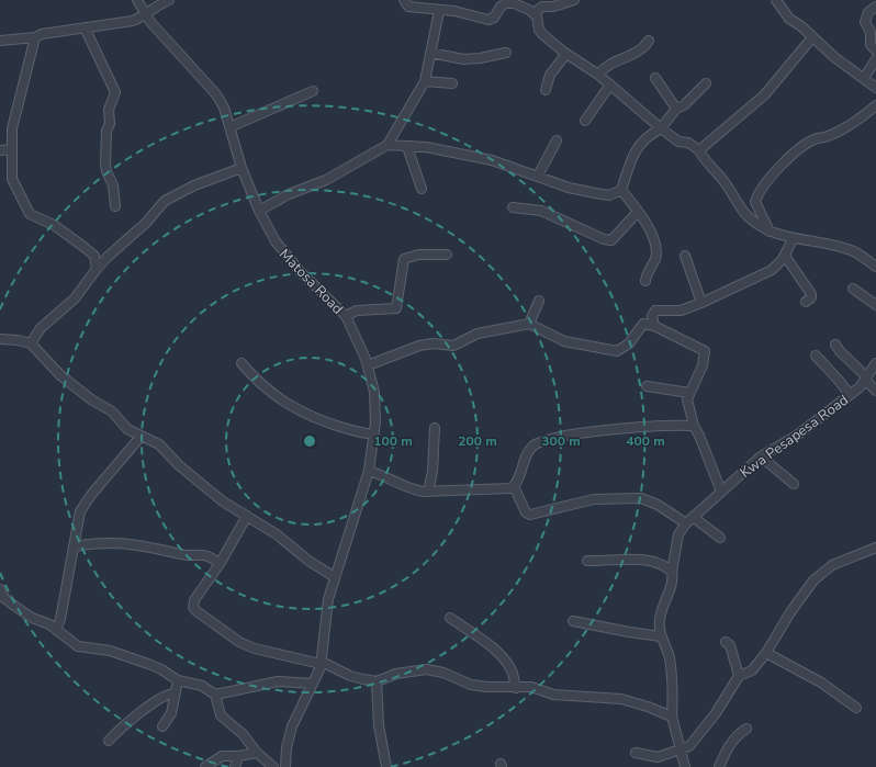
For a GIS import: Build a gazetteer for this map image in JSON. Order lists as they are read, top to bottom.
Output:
{
  "streets": {
    "street": ["Matosa Road", "Kwa Pesapesa Road"]
  },
  "rings": [
    "100 m",
    "200 m",
    "300 m",
    "400 m"
  ]
}
